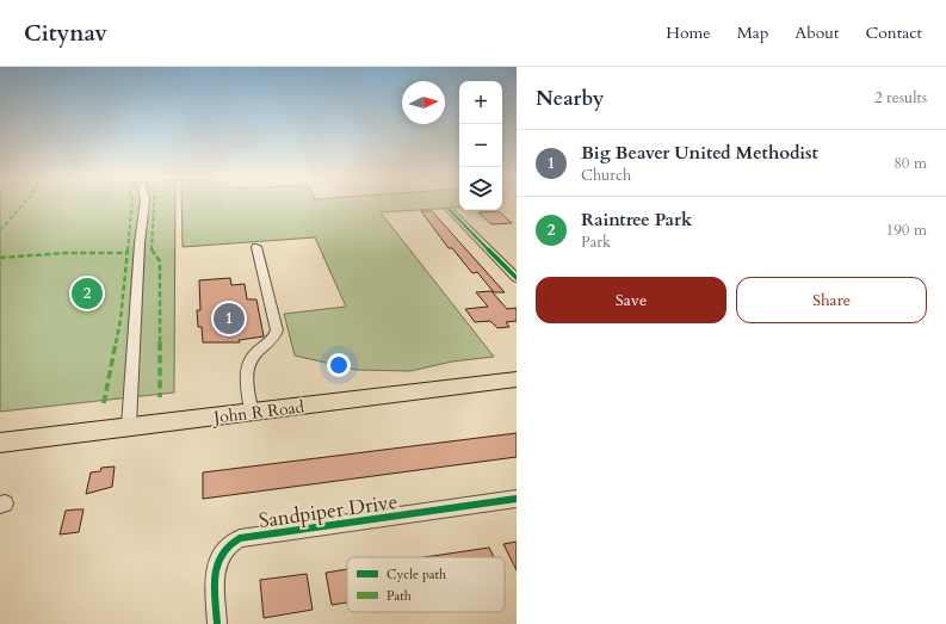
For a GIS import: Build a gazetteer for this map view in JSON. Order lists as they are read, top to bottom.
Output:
{
  "streets": {
    "main road": ["John R Road"],
    "street": ["Sandpiper Drive"]
  },
  "legend": ["Cycle path", "Path"],
  "north": "right",
  "page": {
    "header": "Citynav",
    "nav": [
      "Home",
      "Map",
      "About",
      "Contact"
    ],
    "heading": ["Nearby", "2 results"],
    "map_buttons": ["+", "−"],
    "list": [
      {
        "mark": "1",
        "name": "Big Beaver United Methodist",
        "note": "Church",
        "value": "80 m"
      },
      {
        "mark": "2",
        "name": "Raintree Park",
        "note": "Park",
        "value": "190 m"
      }
    ],
    "buttons": ["Save", "Share"],
    "pins": ["2", "1"]
  }
}
